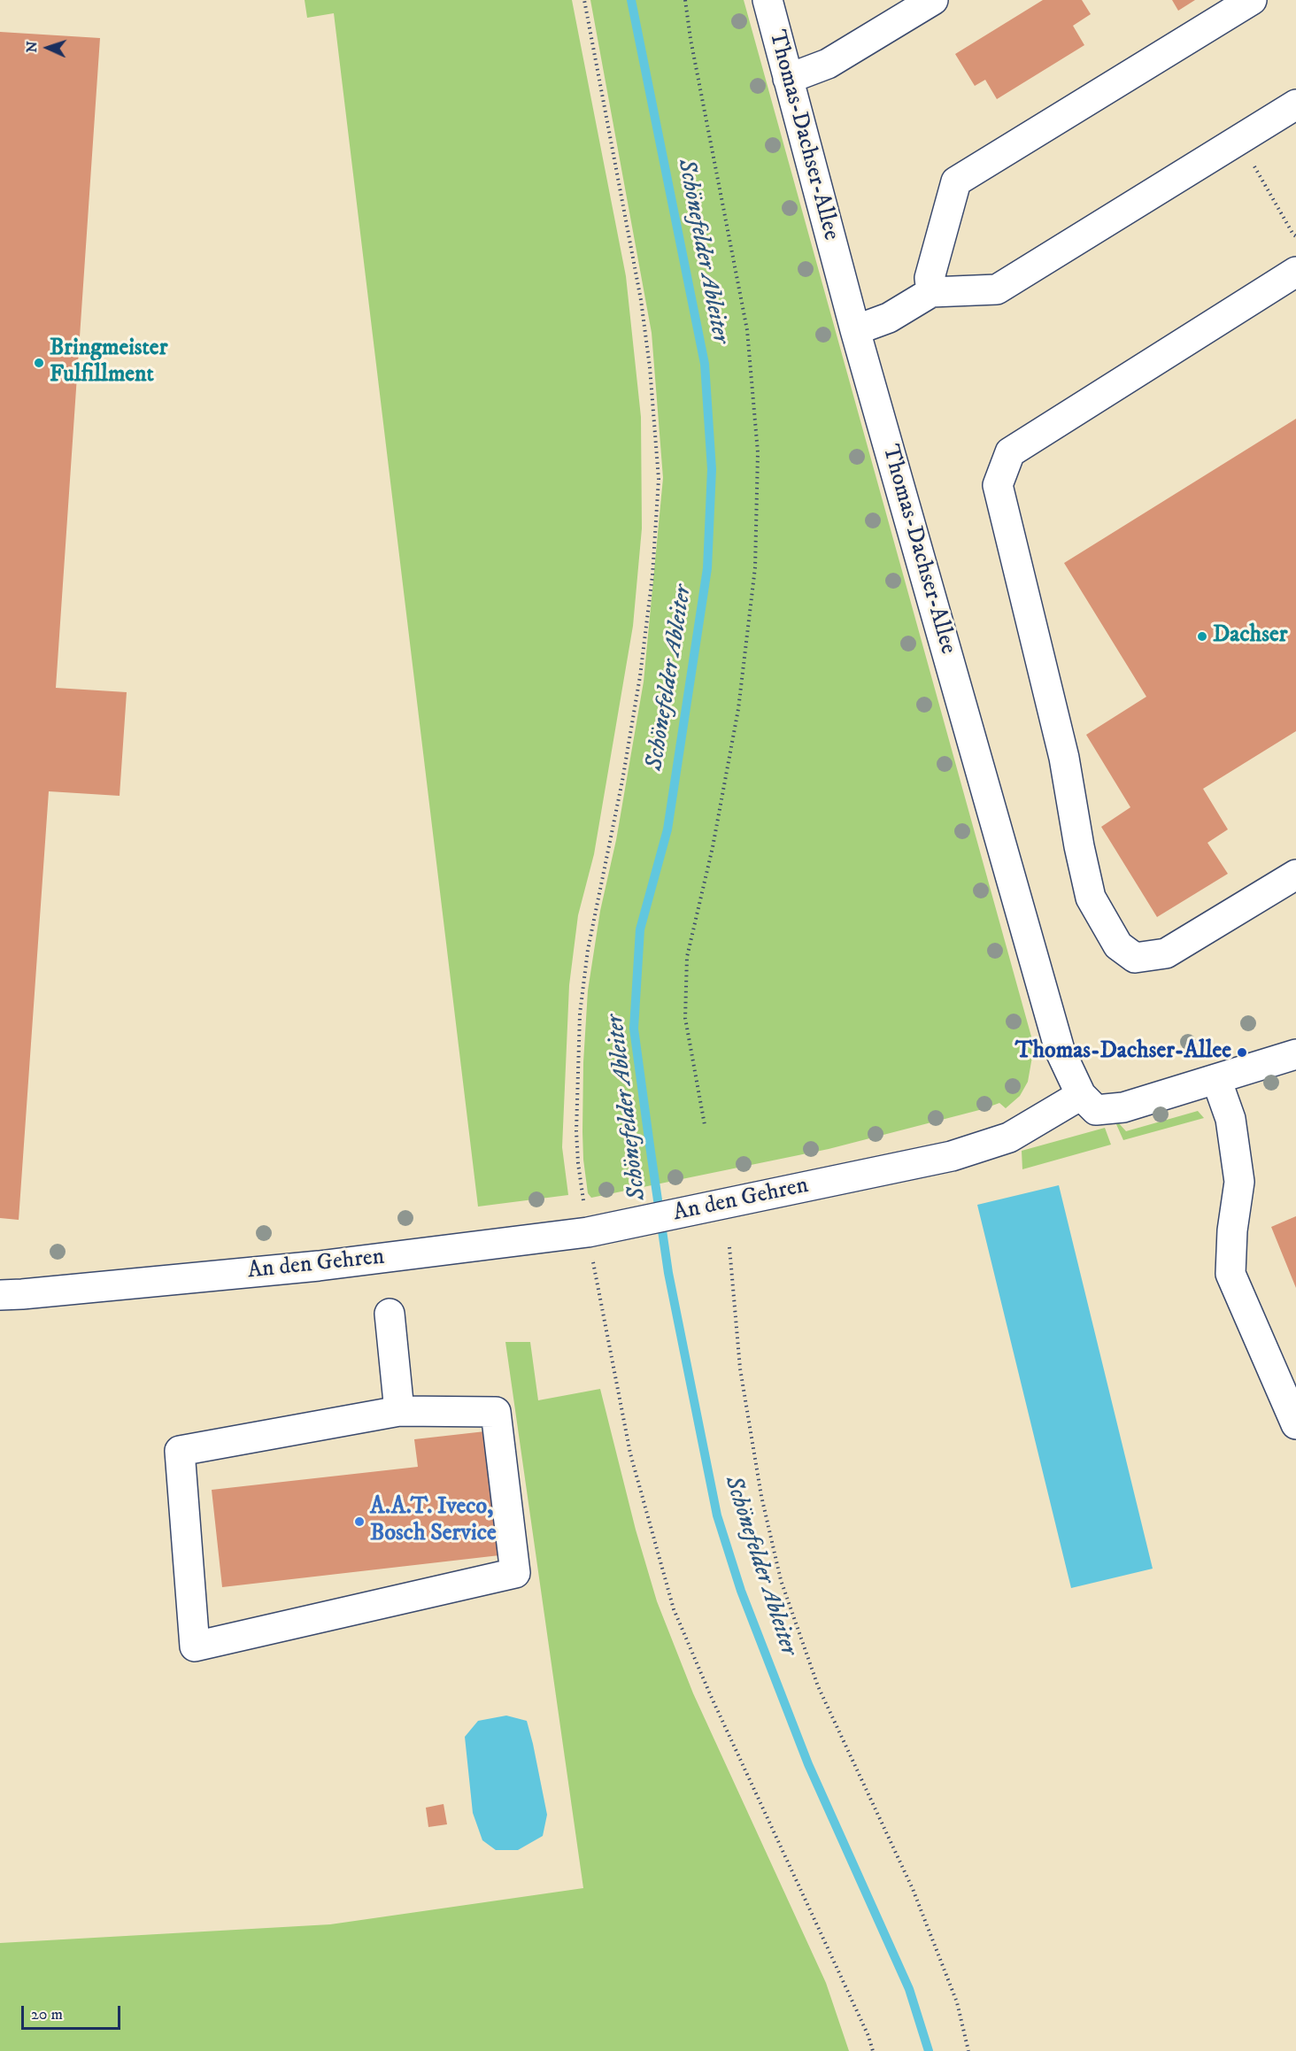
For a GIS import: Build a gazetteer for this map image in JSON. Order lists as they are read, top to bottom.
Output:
{
  "streets": {
    "street": ["Thomas-Dachser-Allee", "An den Gehren"]
  },
  "crossings": [
    ["Thomas-Dachser-Allee", "An den Gehren"]
  ],
  "water": ["Schönefelder Ableiter"],
  "places": [
    "Bringmeister Fulfillment",
    "Dachser",
    "Thomas-Dachser-Allee",
    "A.A.T. Iveco, Bosch Service"
  ],
  "scale_bar": "20 m",
  "north": "left"
}
